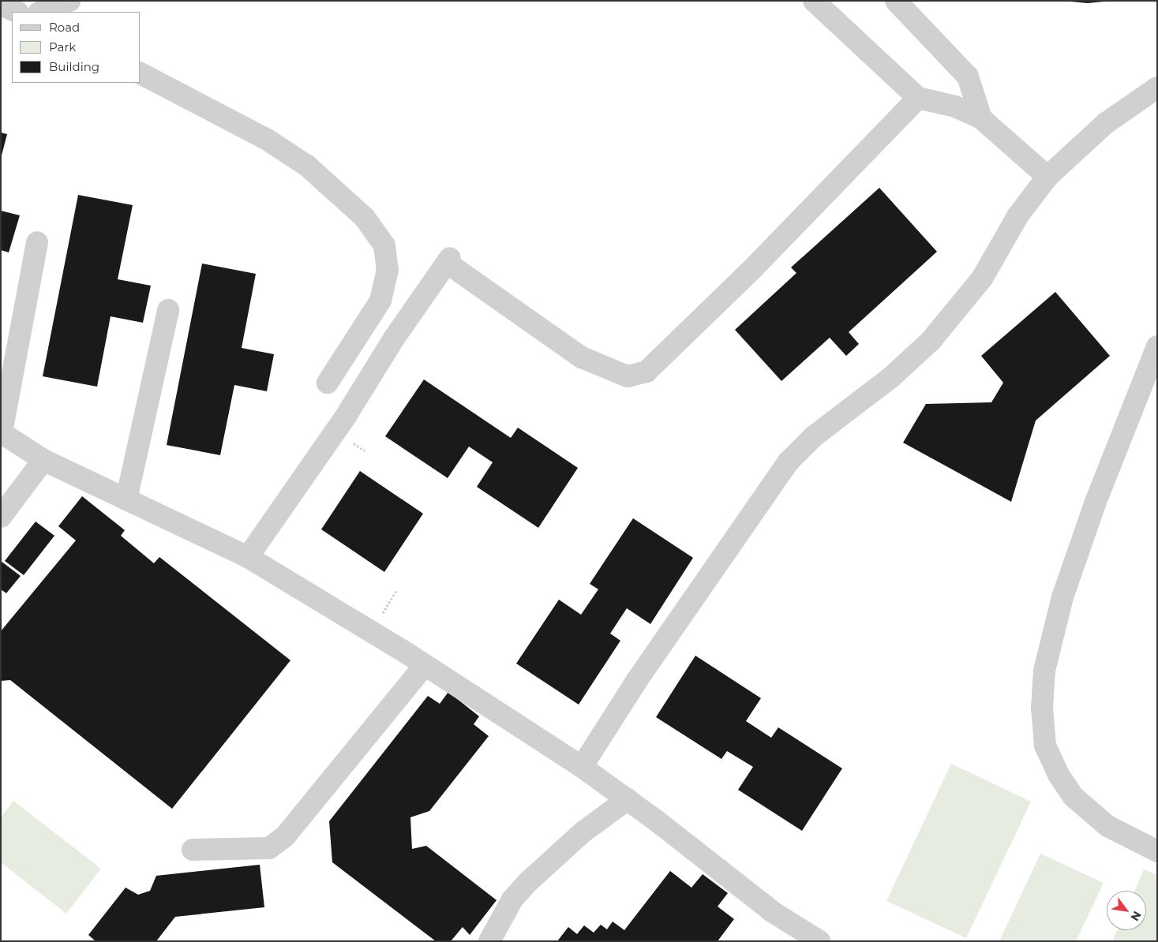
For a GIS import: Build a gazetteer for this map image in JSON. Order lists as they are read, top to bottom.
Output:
{
  "legend": ["Road", "Park", "Building"],
  "north": "bottom right"
}
